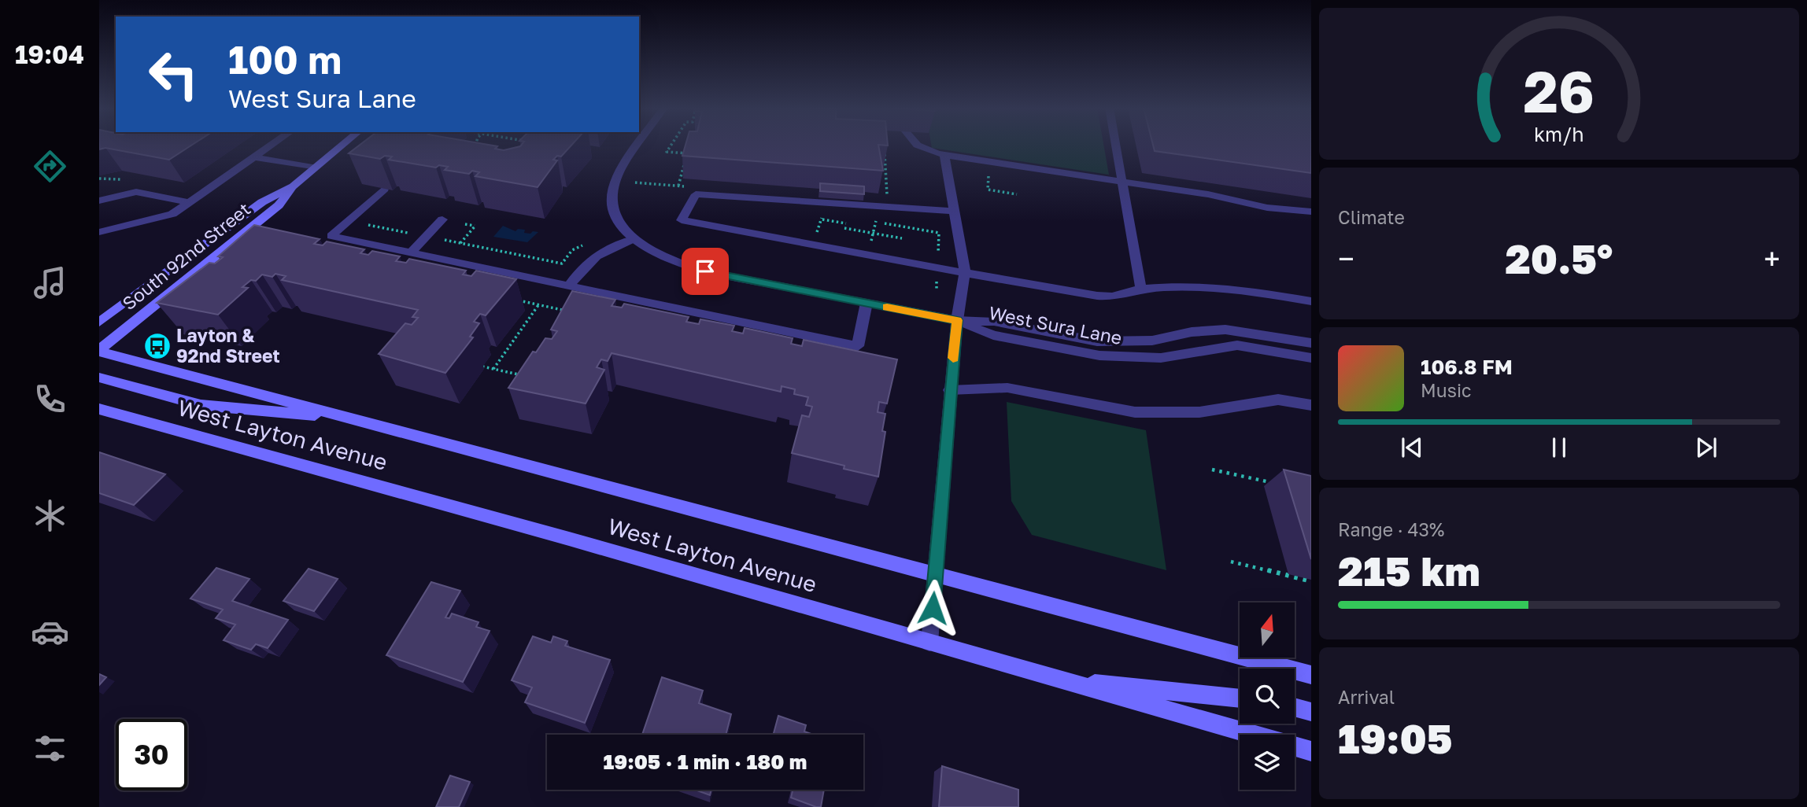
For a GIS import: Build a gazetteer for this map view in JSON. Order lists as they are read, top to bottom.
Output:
{
  "streets": {
    "main road": ["South 92nd Street", "West Layton Avenue"],
    "street": ["West Sura Lane"]
  },
  "crossings": [
    ["South 92nd Street", "West Layton Avenue"]
  ],
  "places": {
    "bus stop": ["Layton & 92nd Street"]
  },
  "north": "top",
  "page": {
    "tabs": "19:04",
    "turn": ["100 m", "West Sura Lane"],
    "tile": [
      "Climate",
      ["Range · 43%", "215 km"],
      ["Arrival", "19:05"]
    ],
    "heat": ["−", "20.5°", "+"],
    "song": ["106.8 FM", "Music"],
    "limit": "30",
    "trip": "19:05 · 1 min · 180 m",
    "gauge": ["26", "km/h"]
  }
}
